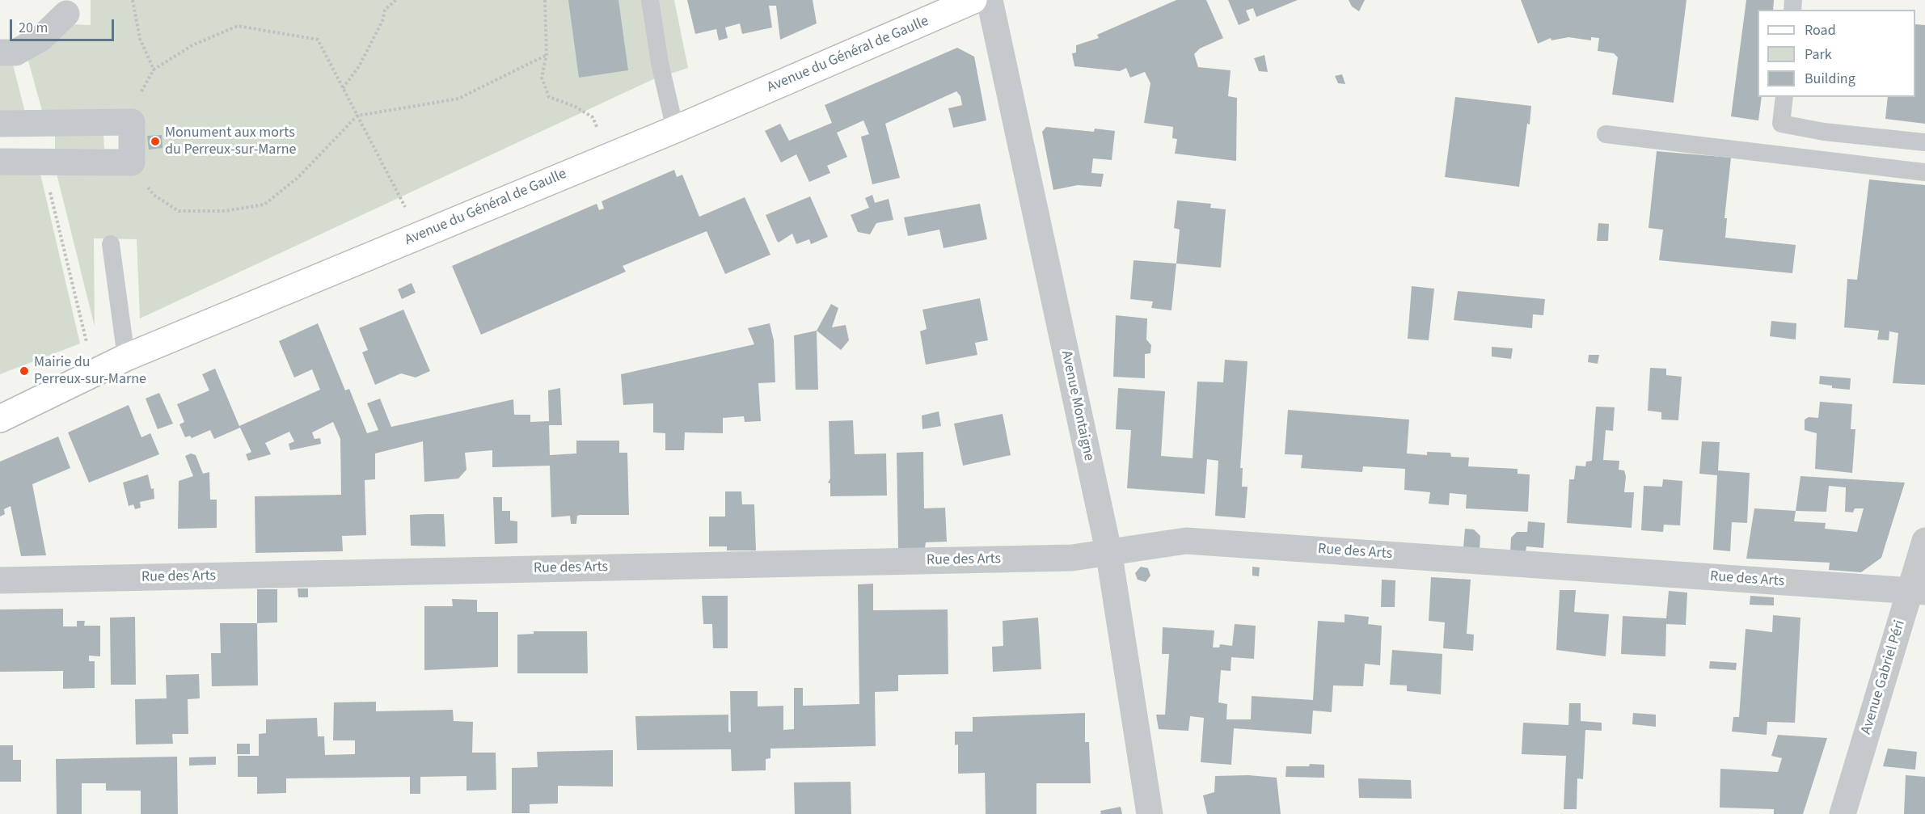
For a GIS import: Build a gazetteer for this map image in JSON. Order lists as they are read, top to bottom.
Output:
{
  "streets": {
    "street": [
      "Avenue du Général de Gaulle",
      "Avenue Montaigne",
      "Rue des Arts",
      "Avenue Gabriel Péri"
    ]
  },
  "crossings": [
    ["Avenue Montaigne", "Rue des Arts"],
    ["Rue des Arts", "Avenue Gabriel Péri"]
  ],
  "places": ["Monument aux morts du Perreux-sur-Marne", "Mairie du Perreux-sur-Marne"],
  "legend": ["Road", "Park", "Building"],
  "scale_bar": "20 m"
}
